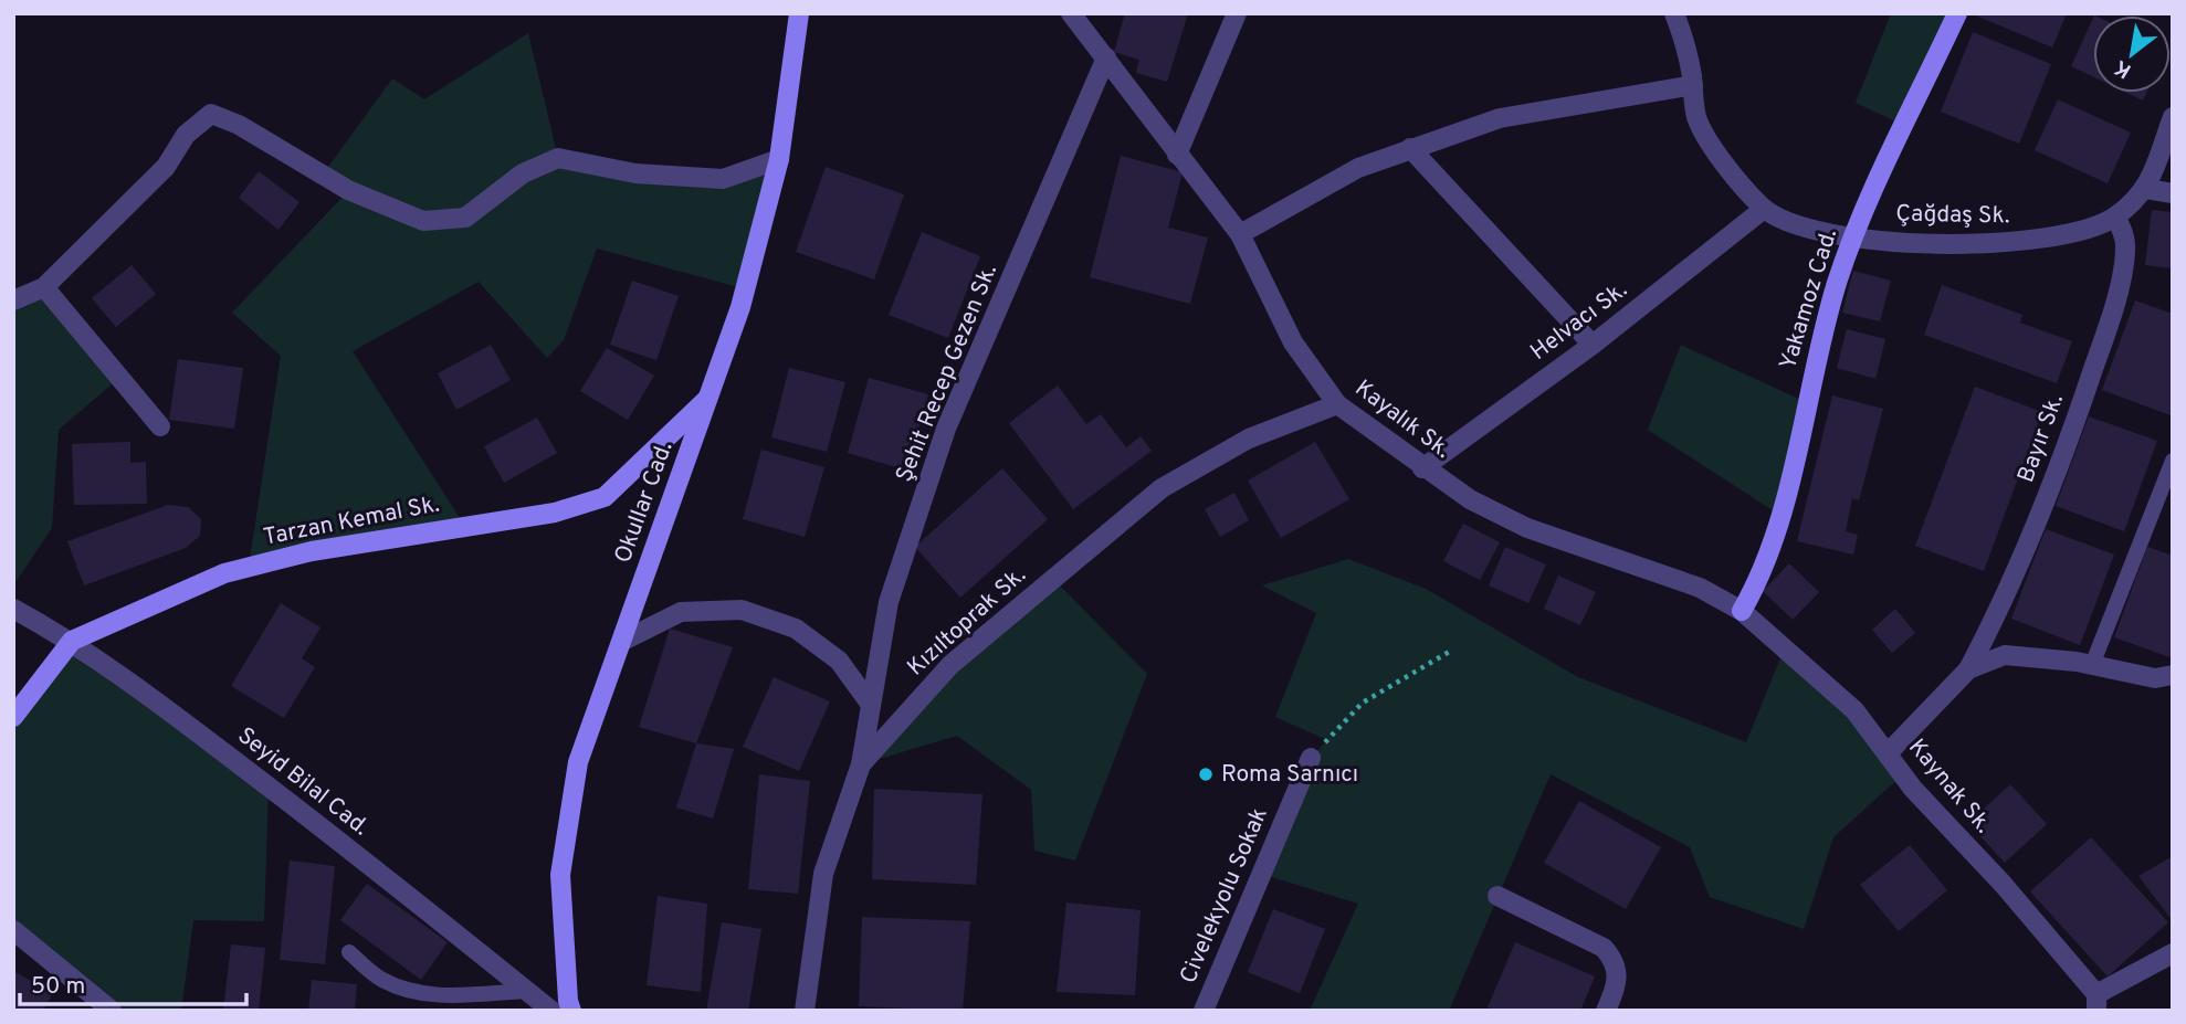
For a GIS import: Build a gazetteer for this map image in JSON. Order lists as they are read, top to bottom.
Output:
{
  "streets": {
    "street": [
      "Çağdaş Sk.",
      "Yakamoz Cad.",
      "Helvacı Sk.",
      "Şehit Recep Gezen Sk.",
      "Kayalık Sk.",
      "Bayır Sk.",
      "Okullar Cad.",
      "Tarzan Kemal Sk.",
      "Kızıltoprak Sk.",
      "Seyid Bilal Cad.",
      "Kaynak Sk.",
      "Civelekyolu Sokak"
    ]
  },
  "crossings": [
    ["Çağdaş Sk.", "Yakamoz Cad."],
    ["Çağdaş Sk.", "Helvacı Sk."],
    ["Çağdaş Sk.", "Bayır Sk."],
    ["Yakamoz Cad.", "Kayalık Sk."],
    ["Yakamoz Cad.", "Kaynak Sk."],
    ["Helvacı Sk.", "Kayalık Sk."],
    ["Şehit Recep Gezen Sk.", "Kayalık Sk."],
    ["Şehit Recep Gezen Sk.", "Kızıltoprak Sk."],
    ["Kayalık Sk.", "Kızıltoprak Sk."],
    ["Kayalık Sk.", "Kaynak Sk."],
    ["Okullar Cad.", "Tarzan Kemal Sk."],
    ["Tarzan Kemal Sk.", "Seyid Bilal Cad."]
  ],
  "places": ["Roma Sarnıcı"],
  "scale_bar": "50 m",
  "north": "bottom left"
}
